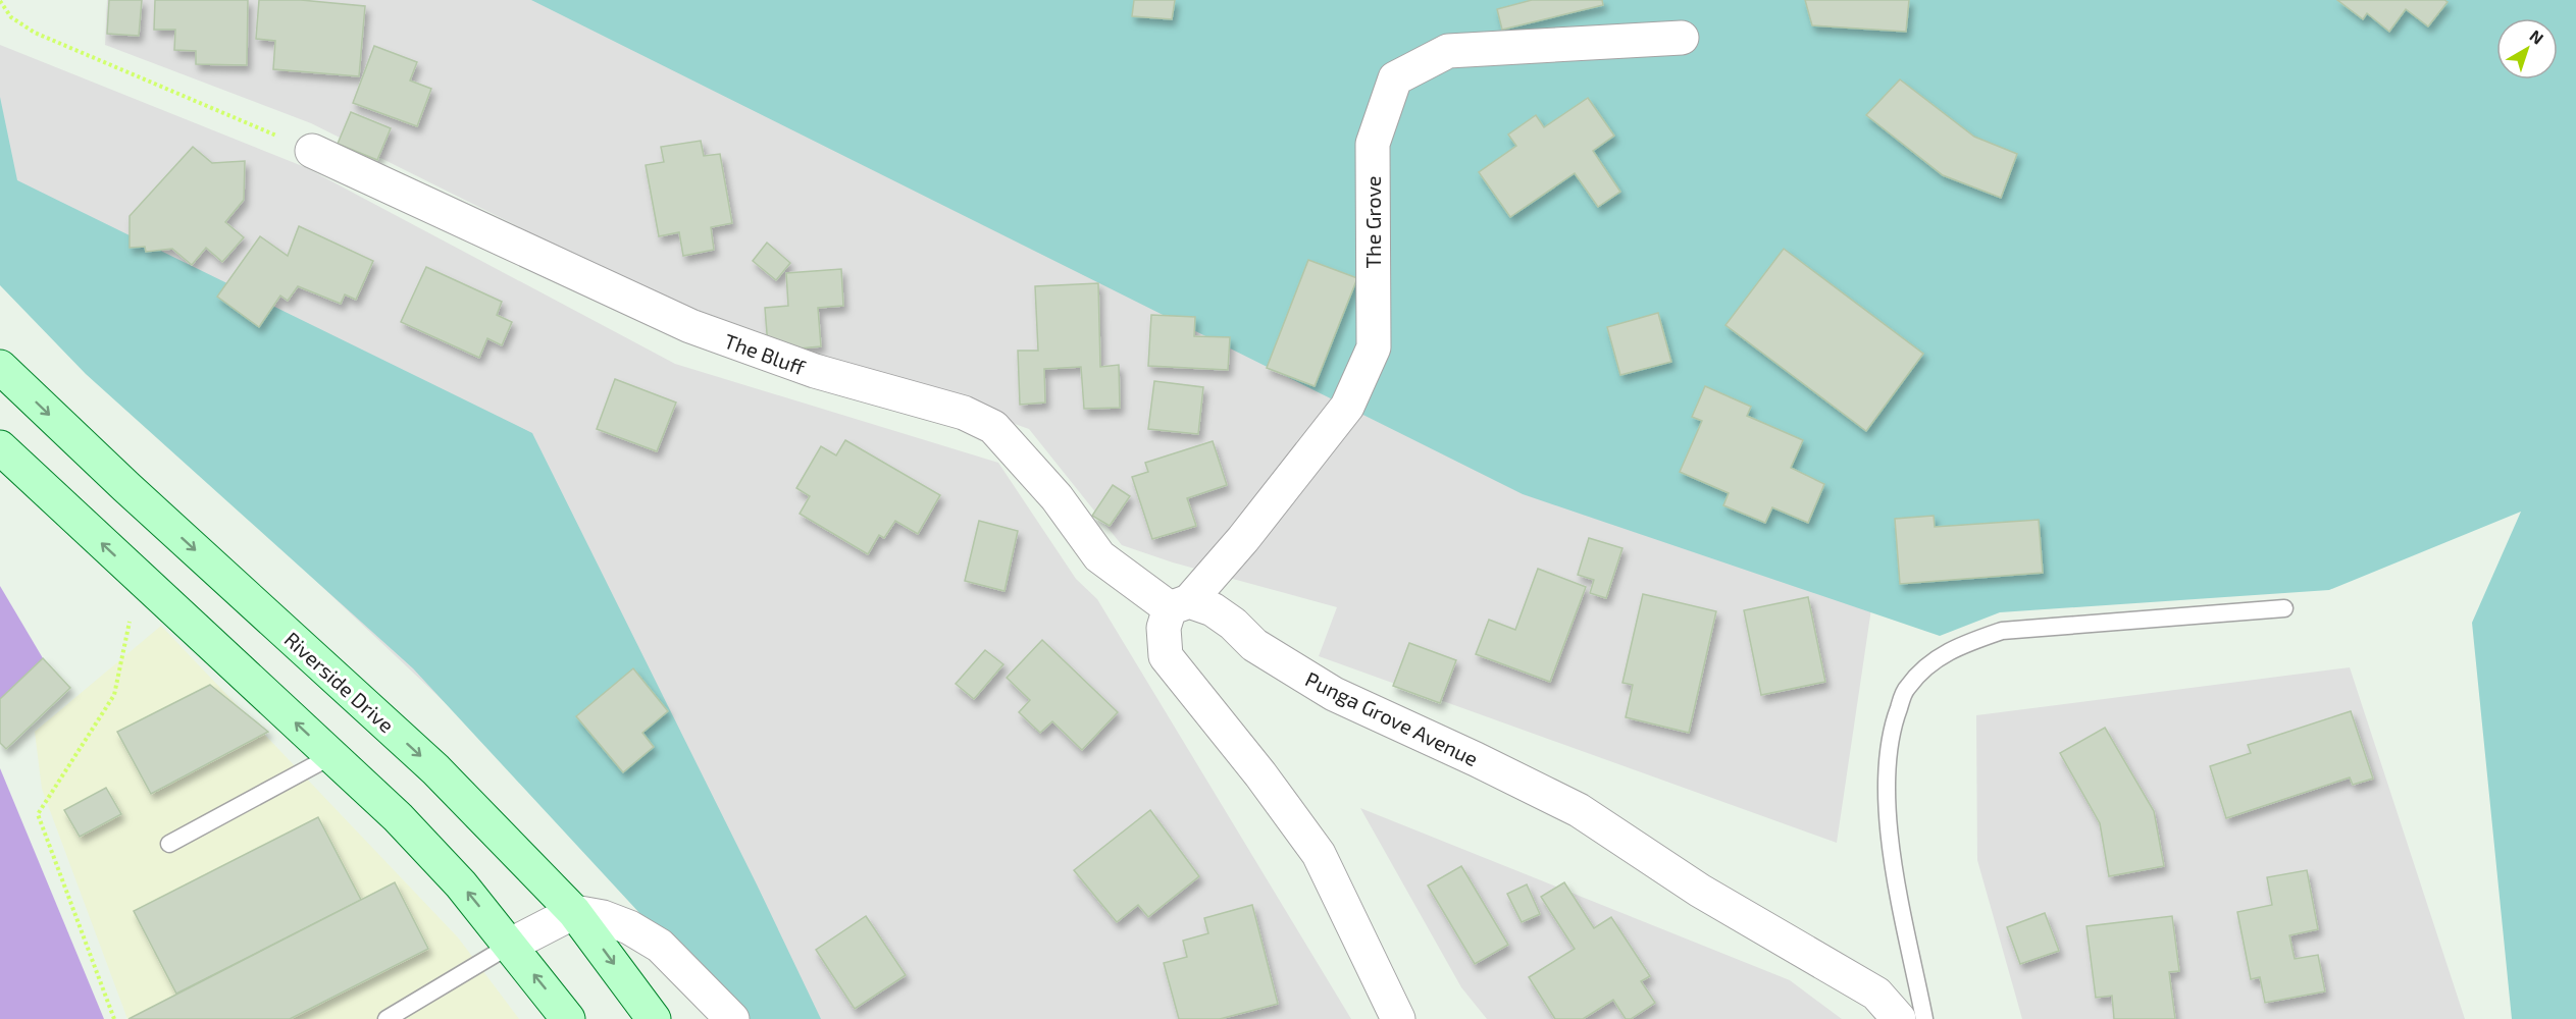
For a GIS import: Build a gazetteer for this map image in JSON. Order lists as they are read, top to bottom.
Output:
{
  "streets": {
    "main road": ["Riverside Drive"],
    "street": ["The Grove", "The Bluff", "Punga Grove Avenue"]
  },
  "crossings": [
    ["The Grove", "The Bluff"],
    ["The Grove", "Punga Grove Avenue"],
    ["The Bluff", "Punga Grove Avenue"]
  ],
  "north": "top right"
}
